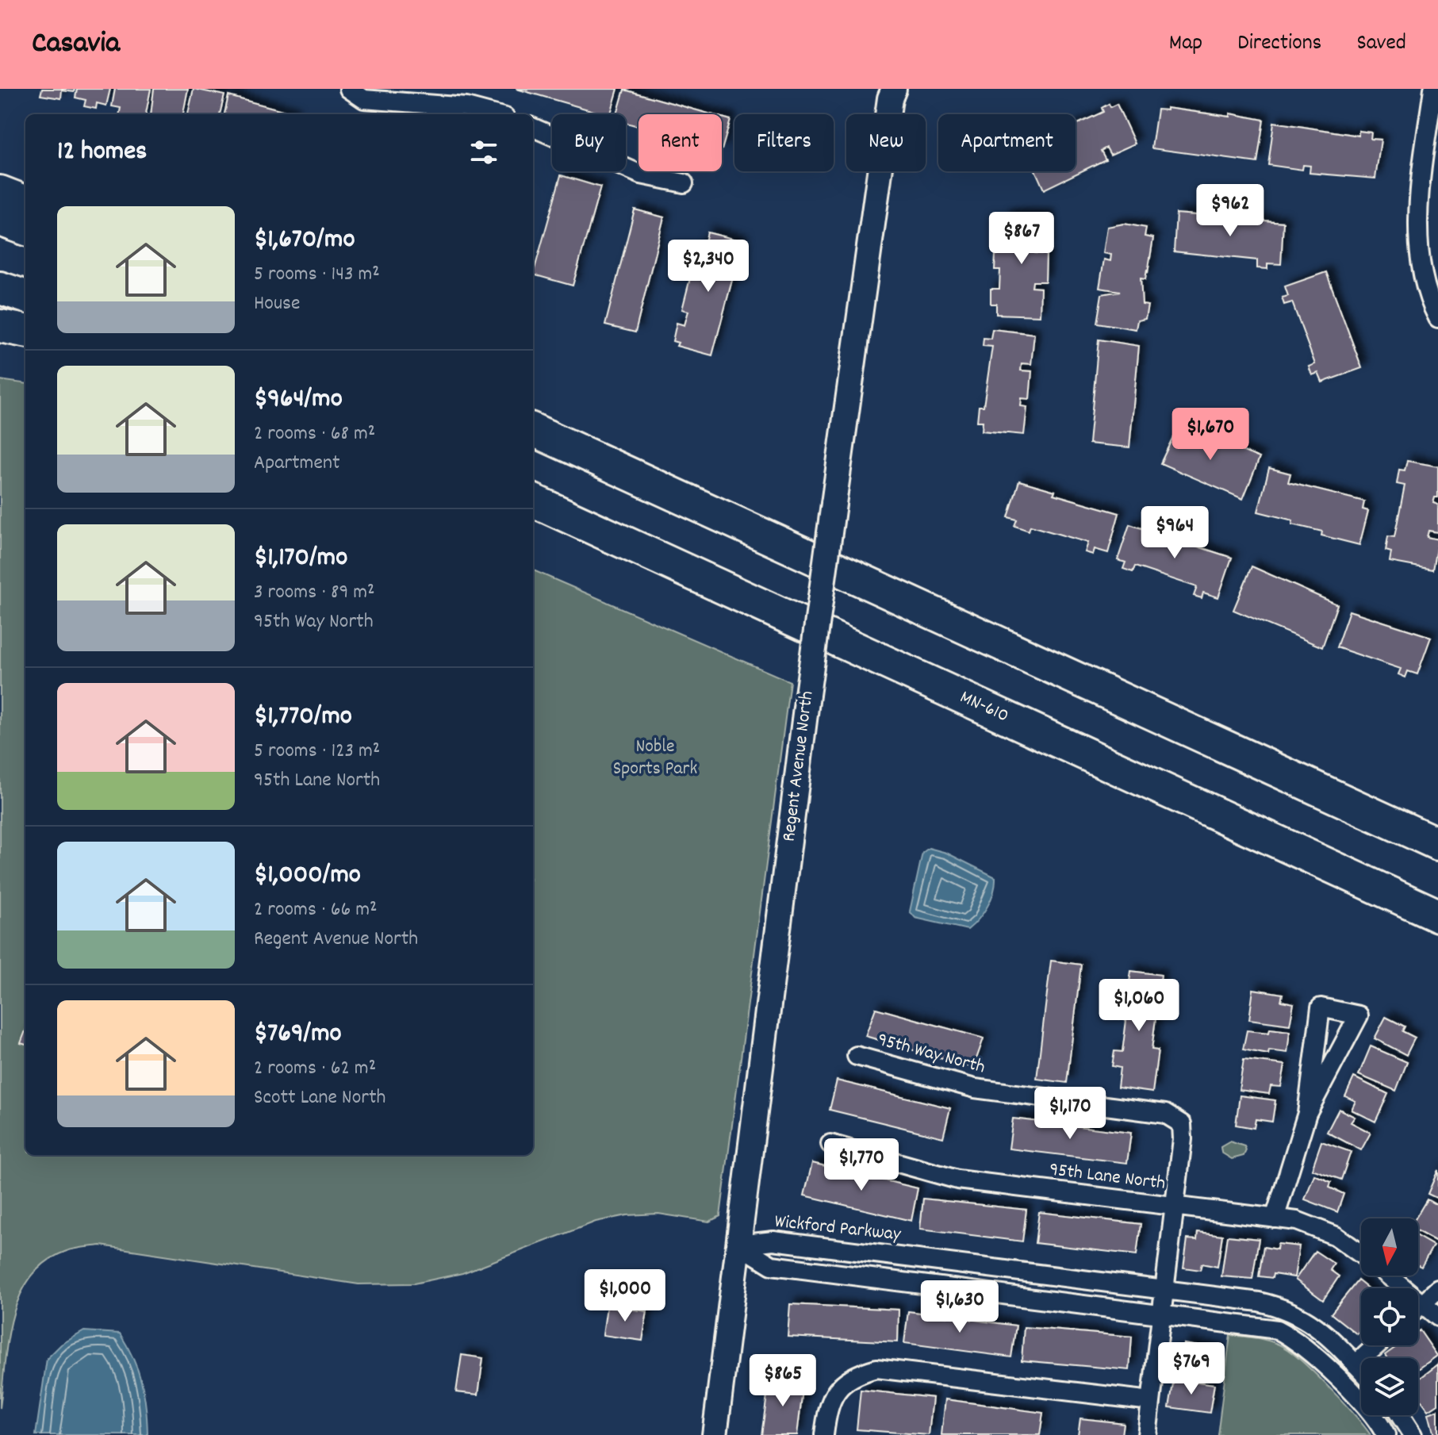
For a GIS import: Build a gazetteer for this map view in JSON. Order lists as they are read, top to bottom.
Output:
{
  "streets": {
    "highway": ["MN-610"],
    "street": [
      "Regent Avenue North",
      "95th Way North",
      "95th Lane North",
      "Wickford Parkway"
    ]
  },
  "crossings": [
    ["Regent Avenue North", "Wickford Parkway"],
    ["95th Way North", "95th Lane North"]
  ],
  "parks": ["Noble Sports Park"],
  "north": "bottom",
  "page": {
    "header": "Casavia",
    "nav": ["Map", "Directions", "Saved"],
    "chip": [
      "Buy",
      "Rent",
      "Filters",
      "New",
      "Apartment"
    ],
    "heading": "12 homes",
    "price": [
      "$962",
      "$867",
      "$2,340",
      "$1,670",
      "$964",
      "$1,060",
      "$1,170",
      "$1,770",
      "$1,000",
      "$1,630",
      "$769",
      "$865"
    ],
    "list": [
      {
        "name": "$1,670/mo",
        "note": "5 rooms · 143 m² · House"
      },
      {
        "name": "$964/mo",
        "note": "2 rooms · 68 m² · Apartment"
      },
      {
        "name": "$1,170/mo",
        "note": "3 rooms · 89 m² · 95th Way North"
      },
      {
        "name": "$1,770/mo",
        "note": "5 rooms · 123 m² · 95th Lane North"
      },
      {
        "name": "$1,000/mo",
        "note": "2 rooms · 66 m² · Regent Avenue North"
      },
      {
        "name": "$769/mo",
        "note": "2 rooms · 62 m² · Scott Lane North"
      }
    ]
  }
}
